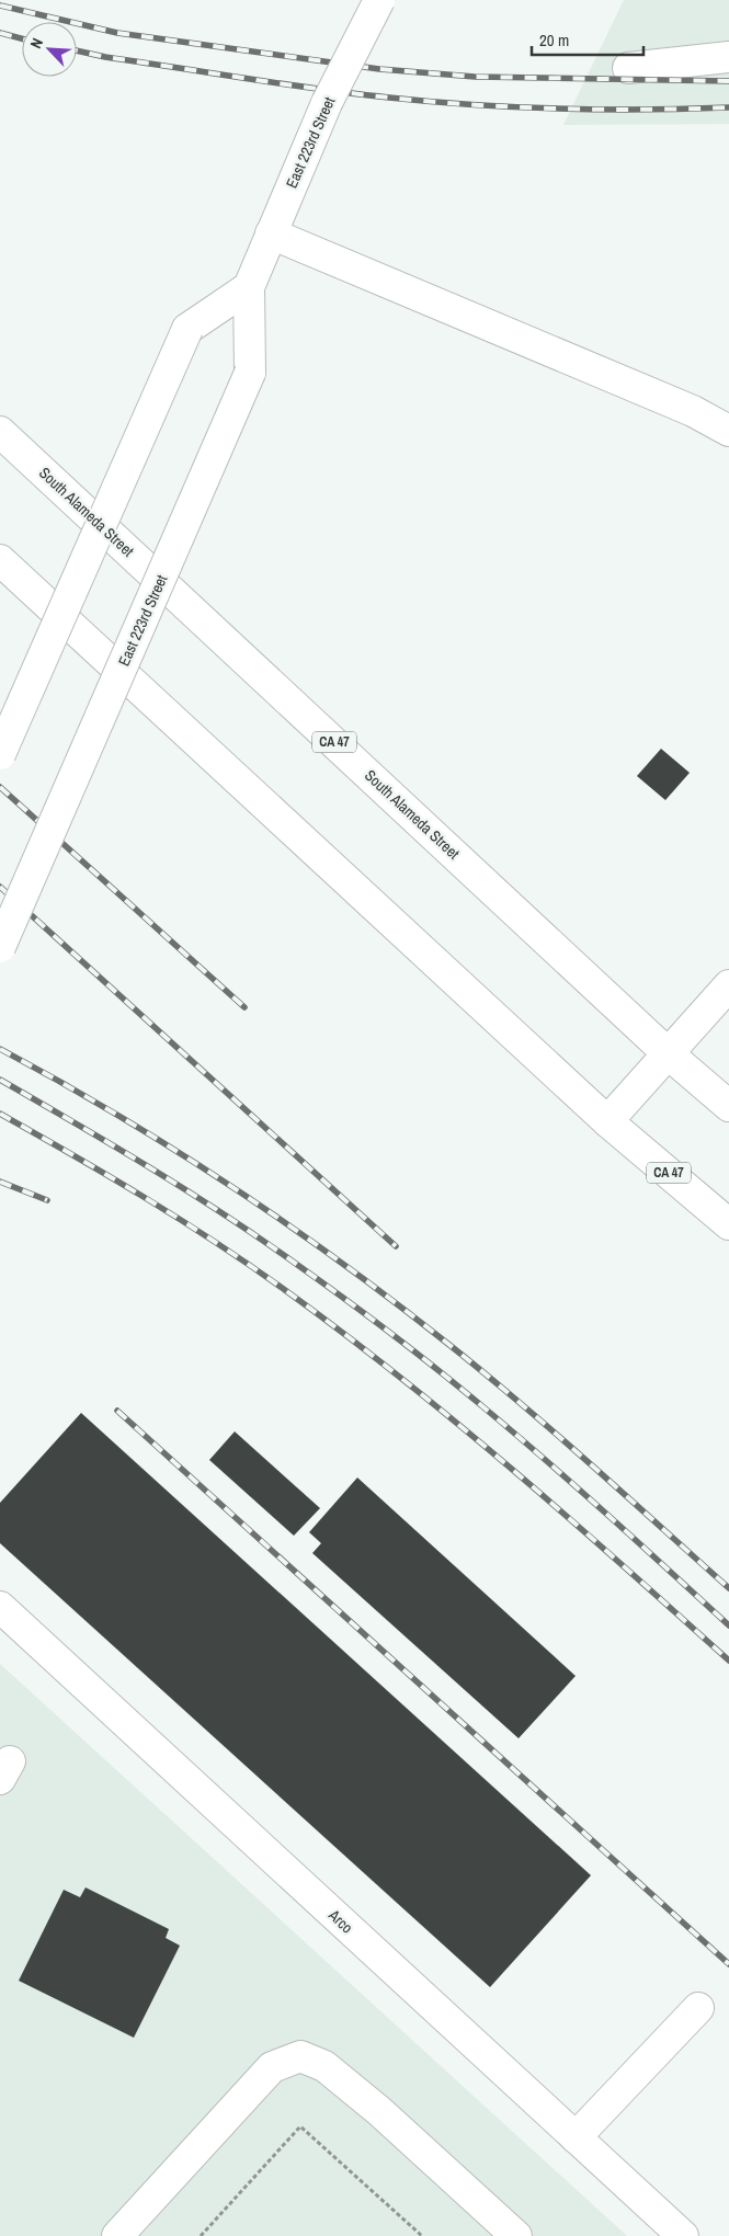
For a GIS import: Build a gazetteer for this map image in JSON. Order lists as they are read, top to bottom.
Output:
{
  "streets": {
    "main road": [
      "East 223rd Street",
      "South Alameda Street",
      "CA 47",
      "Arco"
    ]
  },
  "scale_bar": "20 m",
  "north": "top left"
}
